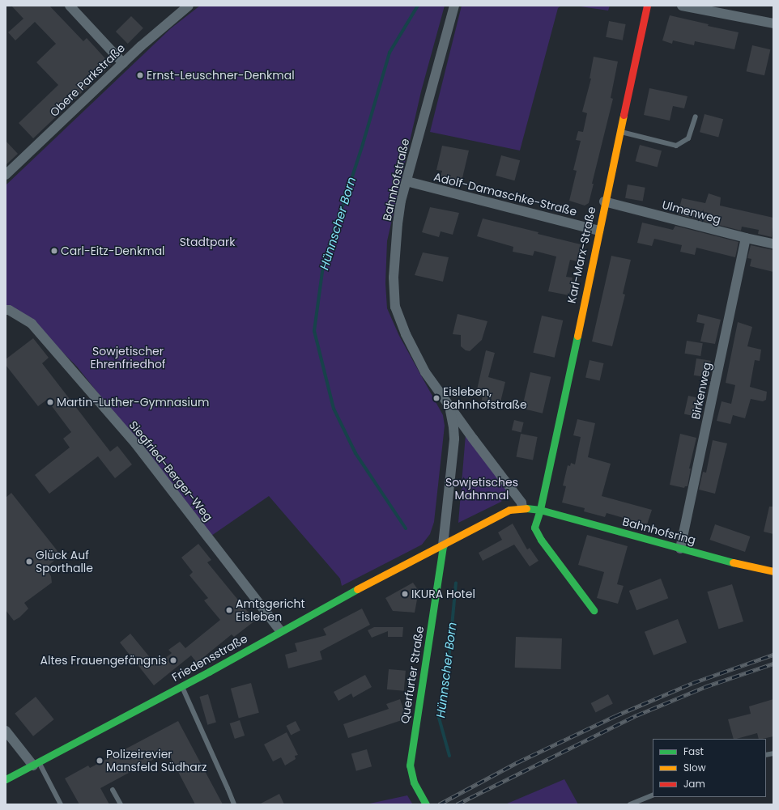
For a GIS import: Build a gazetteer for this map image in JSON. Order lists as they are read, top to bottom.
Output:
{
  "streets": {
    "main road": [
      "Karl-Marx-Straße",
      "Bahnhofsring",
      "Friedensstraße",
      "Querfurter Straße"
    ],
    "street": [
      "Obere Parkstraße",
      "Bahnhofstraße",
      "Adolf-Damaschke-Straße",
      "Ulmenweg",
      "Birkenweg",
      "Siegfried-Berger-Weg"
    ]
  },
  "crossings": [
    ["Bahnhofstraße", "Adolf-Damaschke-Straße"],
    ["Bahnhofstraße", "Bahnhofsring"],
    ["Bahnhofstraße", "Friedensstraße"],
    ["Bahnhofstraße", "Querfurter Straße"],
    ["Adolf-Damaschke-Straße", "Karl-Marx-Straße"],
    ["Ulmenweg", "Karl-Marx-Straße"],
    ["Ulmenweg", "Birkenweg"],
    ["Karl-Marx-Straße", "Bahnhofsring"],
    ["Birkenweg", "Bahnhofsring"],
    ["Siegfried-Berger-Weg", "Friedensstraße"],
    ["Bahnhofsring", "Friedensstraße"],
    ["Bahnhofsring", "Querfurter Straße"],
    ["Friedensstraße", "Querfurter Straße"]
  ],
  "water": ["Hünnscher Born"],
  "parks": ["Stadtpark", "Sowjetischer Ehrenfriedhof", "Sowjetisches Mahnmal"],
  "places": [
    "Ernst-Leuschner-Denkmal",
    "Carl-Eitz-Denkmal",
    "Eisleben, Bahnhofstraße",
    "Martin-Luther-Gymnasium",
    "Glück Auf Sporthalle",
    "IKURA Hotel",
    "Amtsgericht Eisleben",
    "Altes Frauengefängnis",
    "Polizeirevier Mansfeld Südharz"
  ],
  "legend": ["Fast", "Slow", "Jam"]
}
